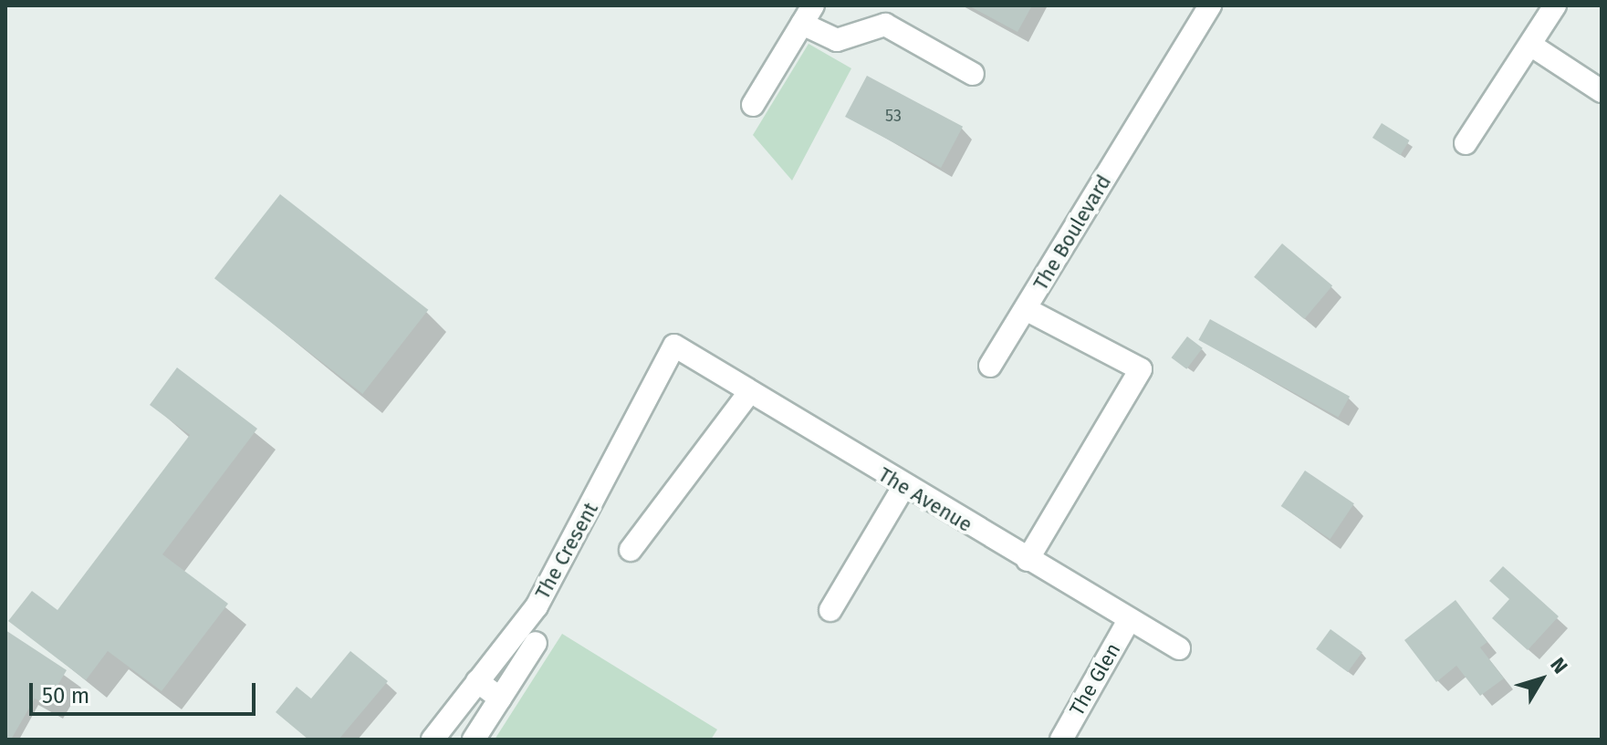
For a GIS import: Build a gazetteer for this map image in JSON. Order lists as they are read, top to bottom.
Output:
{
  "streets": {
    "street": [
      "The Boulevard",
      "The Avenue",
      "The Cresent",
      "The Glen"
    ]
  },
  "crossings": [
    ["The Boulevard", "The Avenue"],
    ["The Avenue", "The Cresent"],
    ["The Avenue", "The Glen"]
  ],
  "house_numbers": ["53"],
  "scale_bar": "50 m",
  "north": "top right"
}
